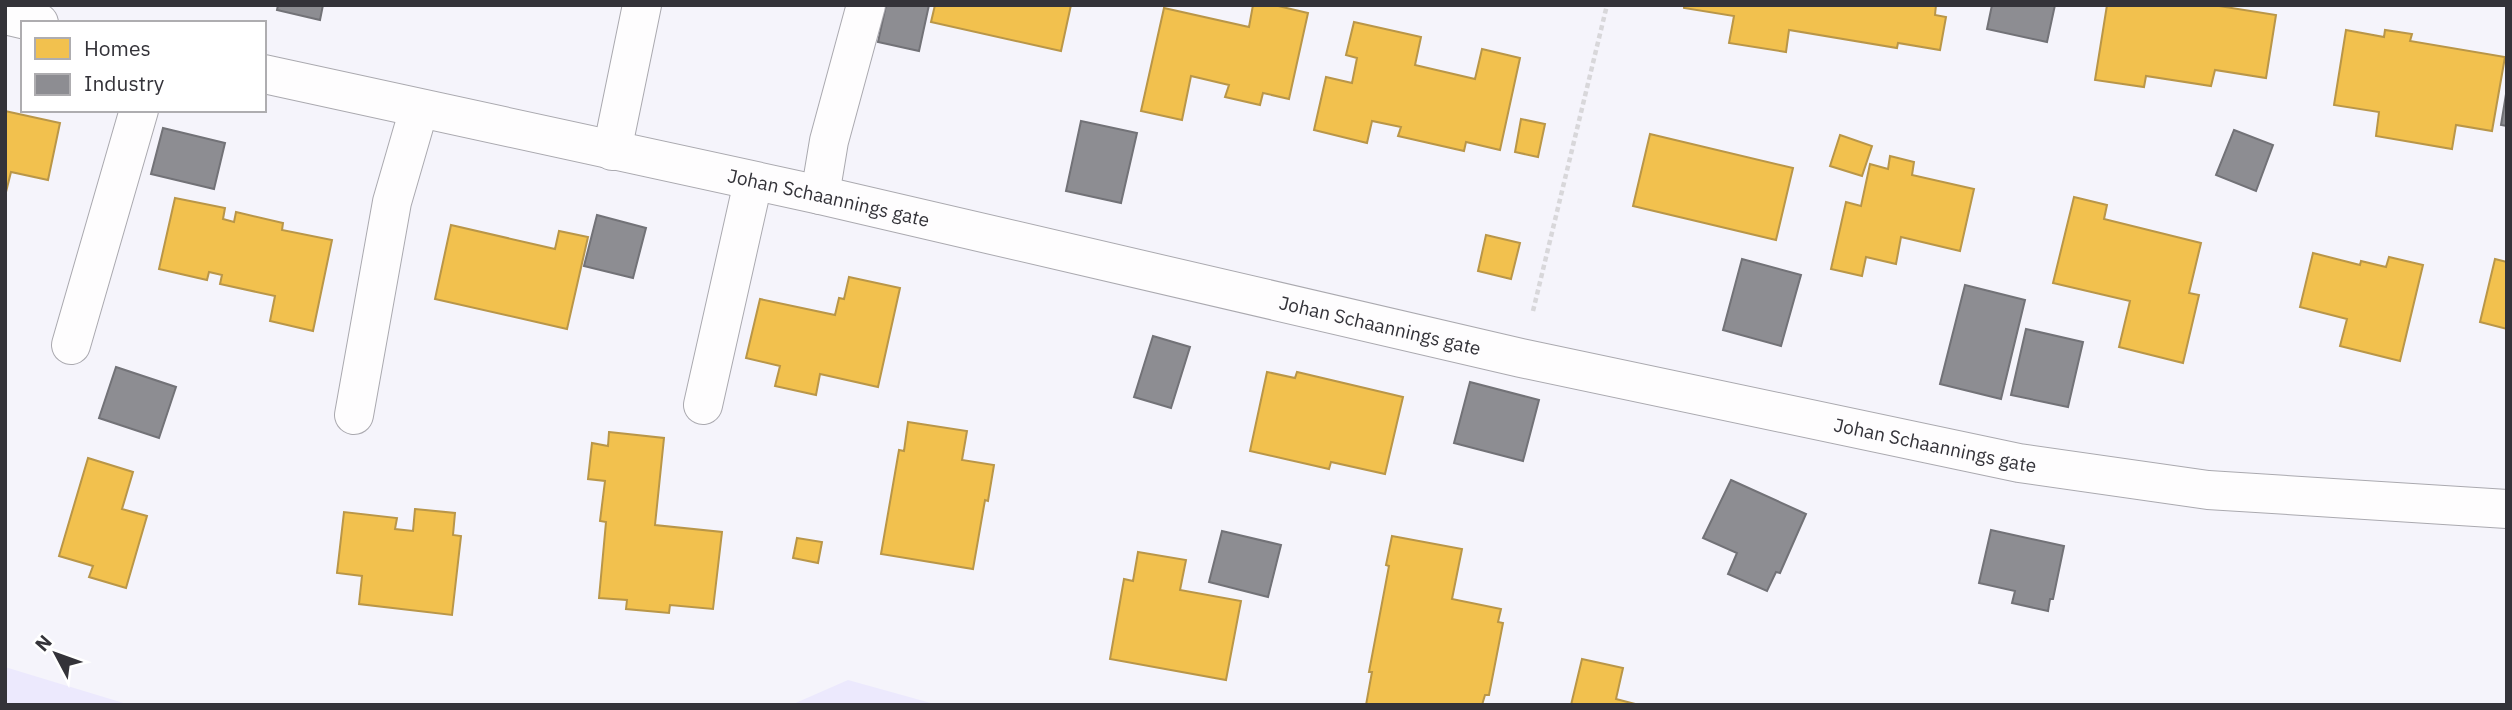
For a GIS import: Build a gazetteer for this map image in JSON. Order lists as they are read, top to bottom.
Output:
{
  "streets": {
    "street": ["Johan Schaannings gate"]
  },
  "legend": ["Homes", "Industry"],
  "north": "top left"
}
